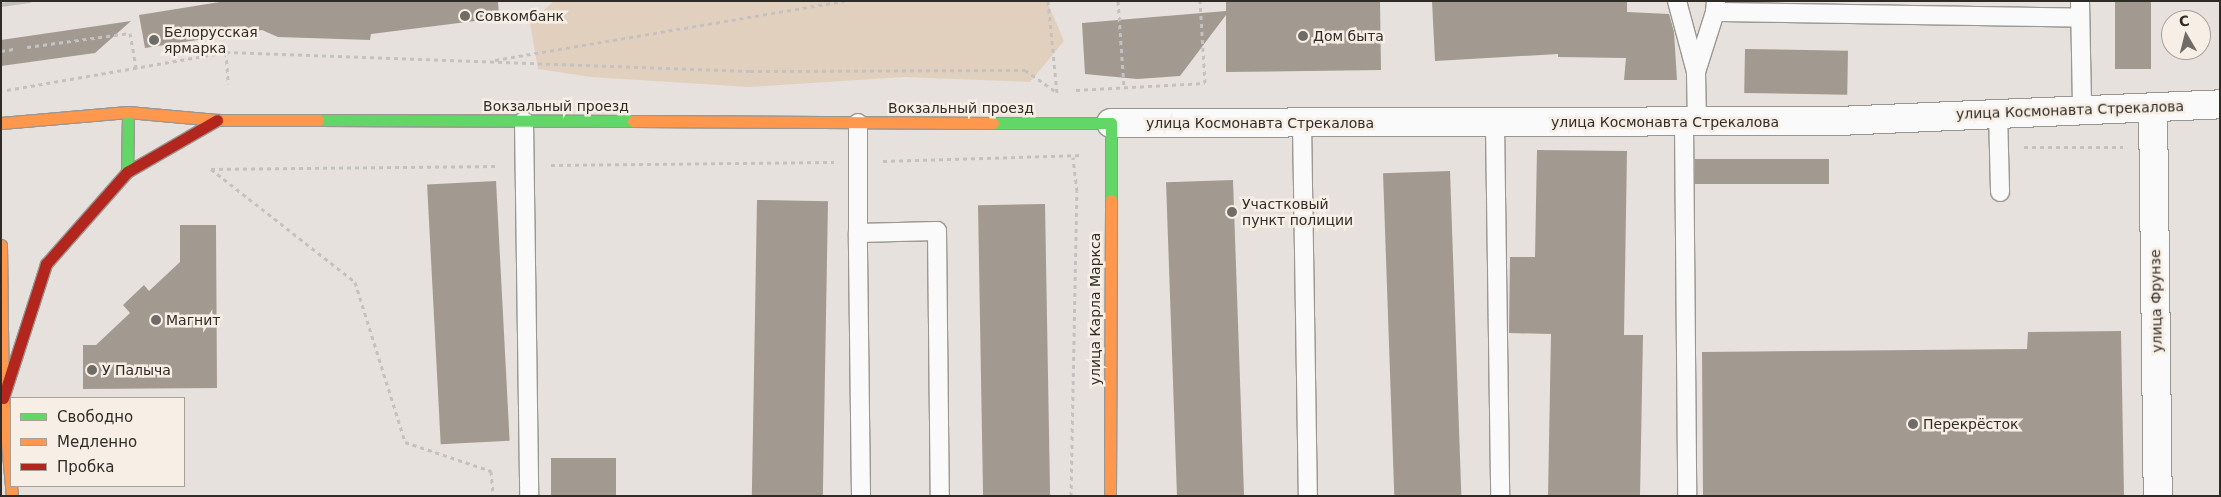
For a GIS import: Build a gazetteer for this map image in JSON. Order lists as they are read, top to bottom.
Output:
{
  "streets": {
    "street": [
      "Вокзальный проезд",
      "улица Космонавта Стрекалова",
      "улица Фрунзе",
      "улица Карла Маркса"
    ]
  },
  "crossings": [
    ["Вокзальный проезд", "улица Космонавта Стрекалова"],
    ["Вокзальный проезд", "улица Карла Маркса"],
    ["улица Космонавта Стрекалова", "улица Фрунзе"],
    ["улица Космонавта Стрекалова", "улица Карла Маркса"]
  ],
  "places": [
    "Совкомбанк",
    "Дом быта",
    "Белорусская ярмарка",
    "Участковый пункт полиции",
    "Магнит",
    "У Палыча",
    "Перекрёсток"
  ],
  "legend": ["Свободно", "Медленно", "Пробка"],
  "north": "top"
}
